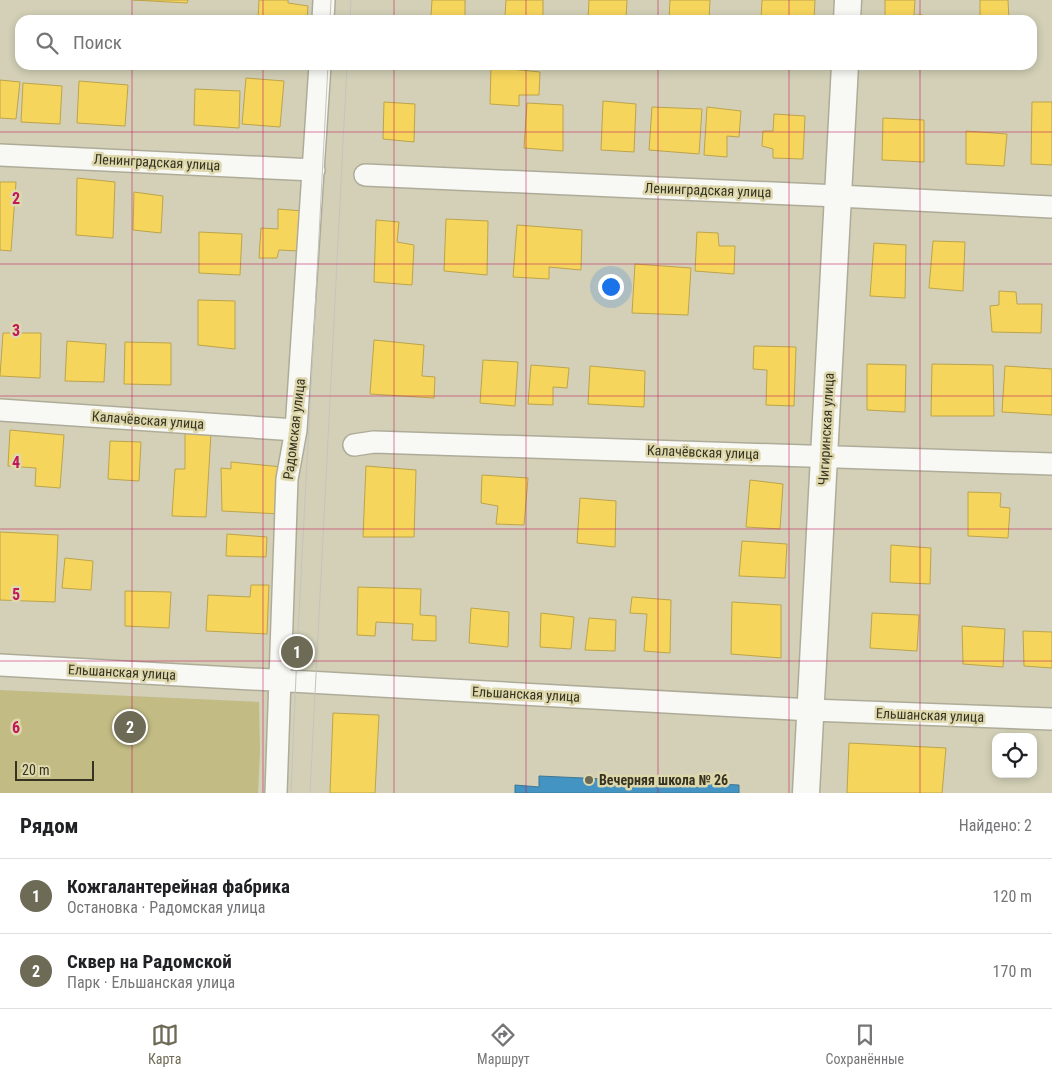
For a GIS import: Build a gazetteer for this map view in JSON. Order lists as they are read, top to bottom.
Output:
{
  "streets": {
    "street": [
      "Ленинградская улица",
      "Калачёвская улица",
      "Радомская улица",
      "Чигиринская улица",
      "Ельшанская улица"
    ]
  },
  "crossings": [
    ["Ленинградская улица", "Радомская улица"],
    ["Ленинградская улица", "Чигиринская улица"],
    ["Калачёвская улица", "Радомская улица"],
    ["Калачёвская улица", "Чигиринская улица"],
    ["Радомская улица", "Ельшанская улица"],
    ["Чигиринская улица", "Ельшанская улица"]
  ],
  "places": ["Вечерняя школа № 26"],
  "scale_bar": "20 m",
  "page": {
    "search": "Поиск",
    "pins": ["1", "2"],
    "scale": "20 m",
    "heading": ["Рядом", "Найдено: 2"],
    "list": [
      {
        "mark": "1",
        "name": "Кожгалантерейная фабрика",
        "note": "Остановка · Радомская улица",
        "value": "120 m"
      },
      {
        "mark": "2",
        "name": "Сквер на Радомской",
        "note": "Парк · Ельшанская улица",
        "value": "170 m"
      }
    ],
    "nav": ["Карта", "Маршрут", "Сохранённые"]
  },
  "grid": {
    "rows": [
      "2",
      "3",
      "4",
      "5",
      "6"
    ]
  }
}
